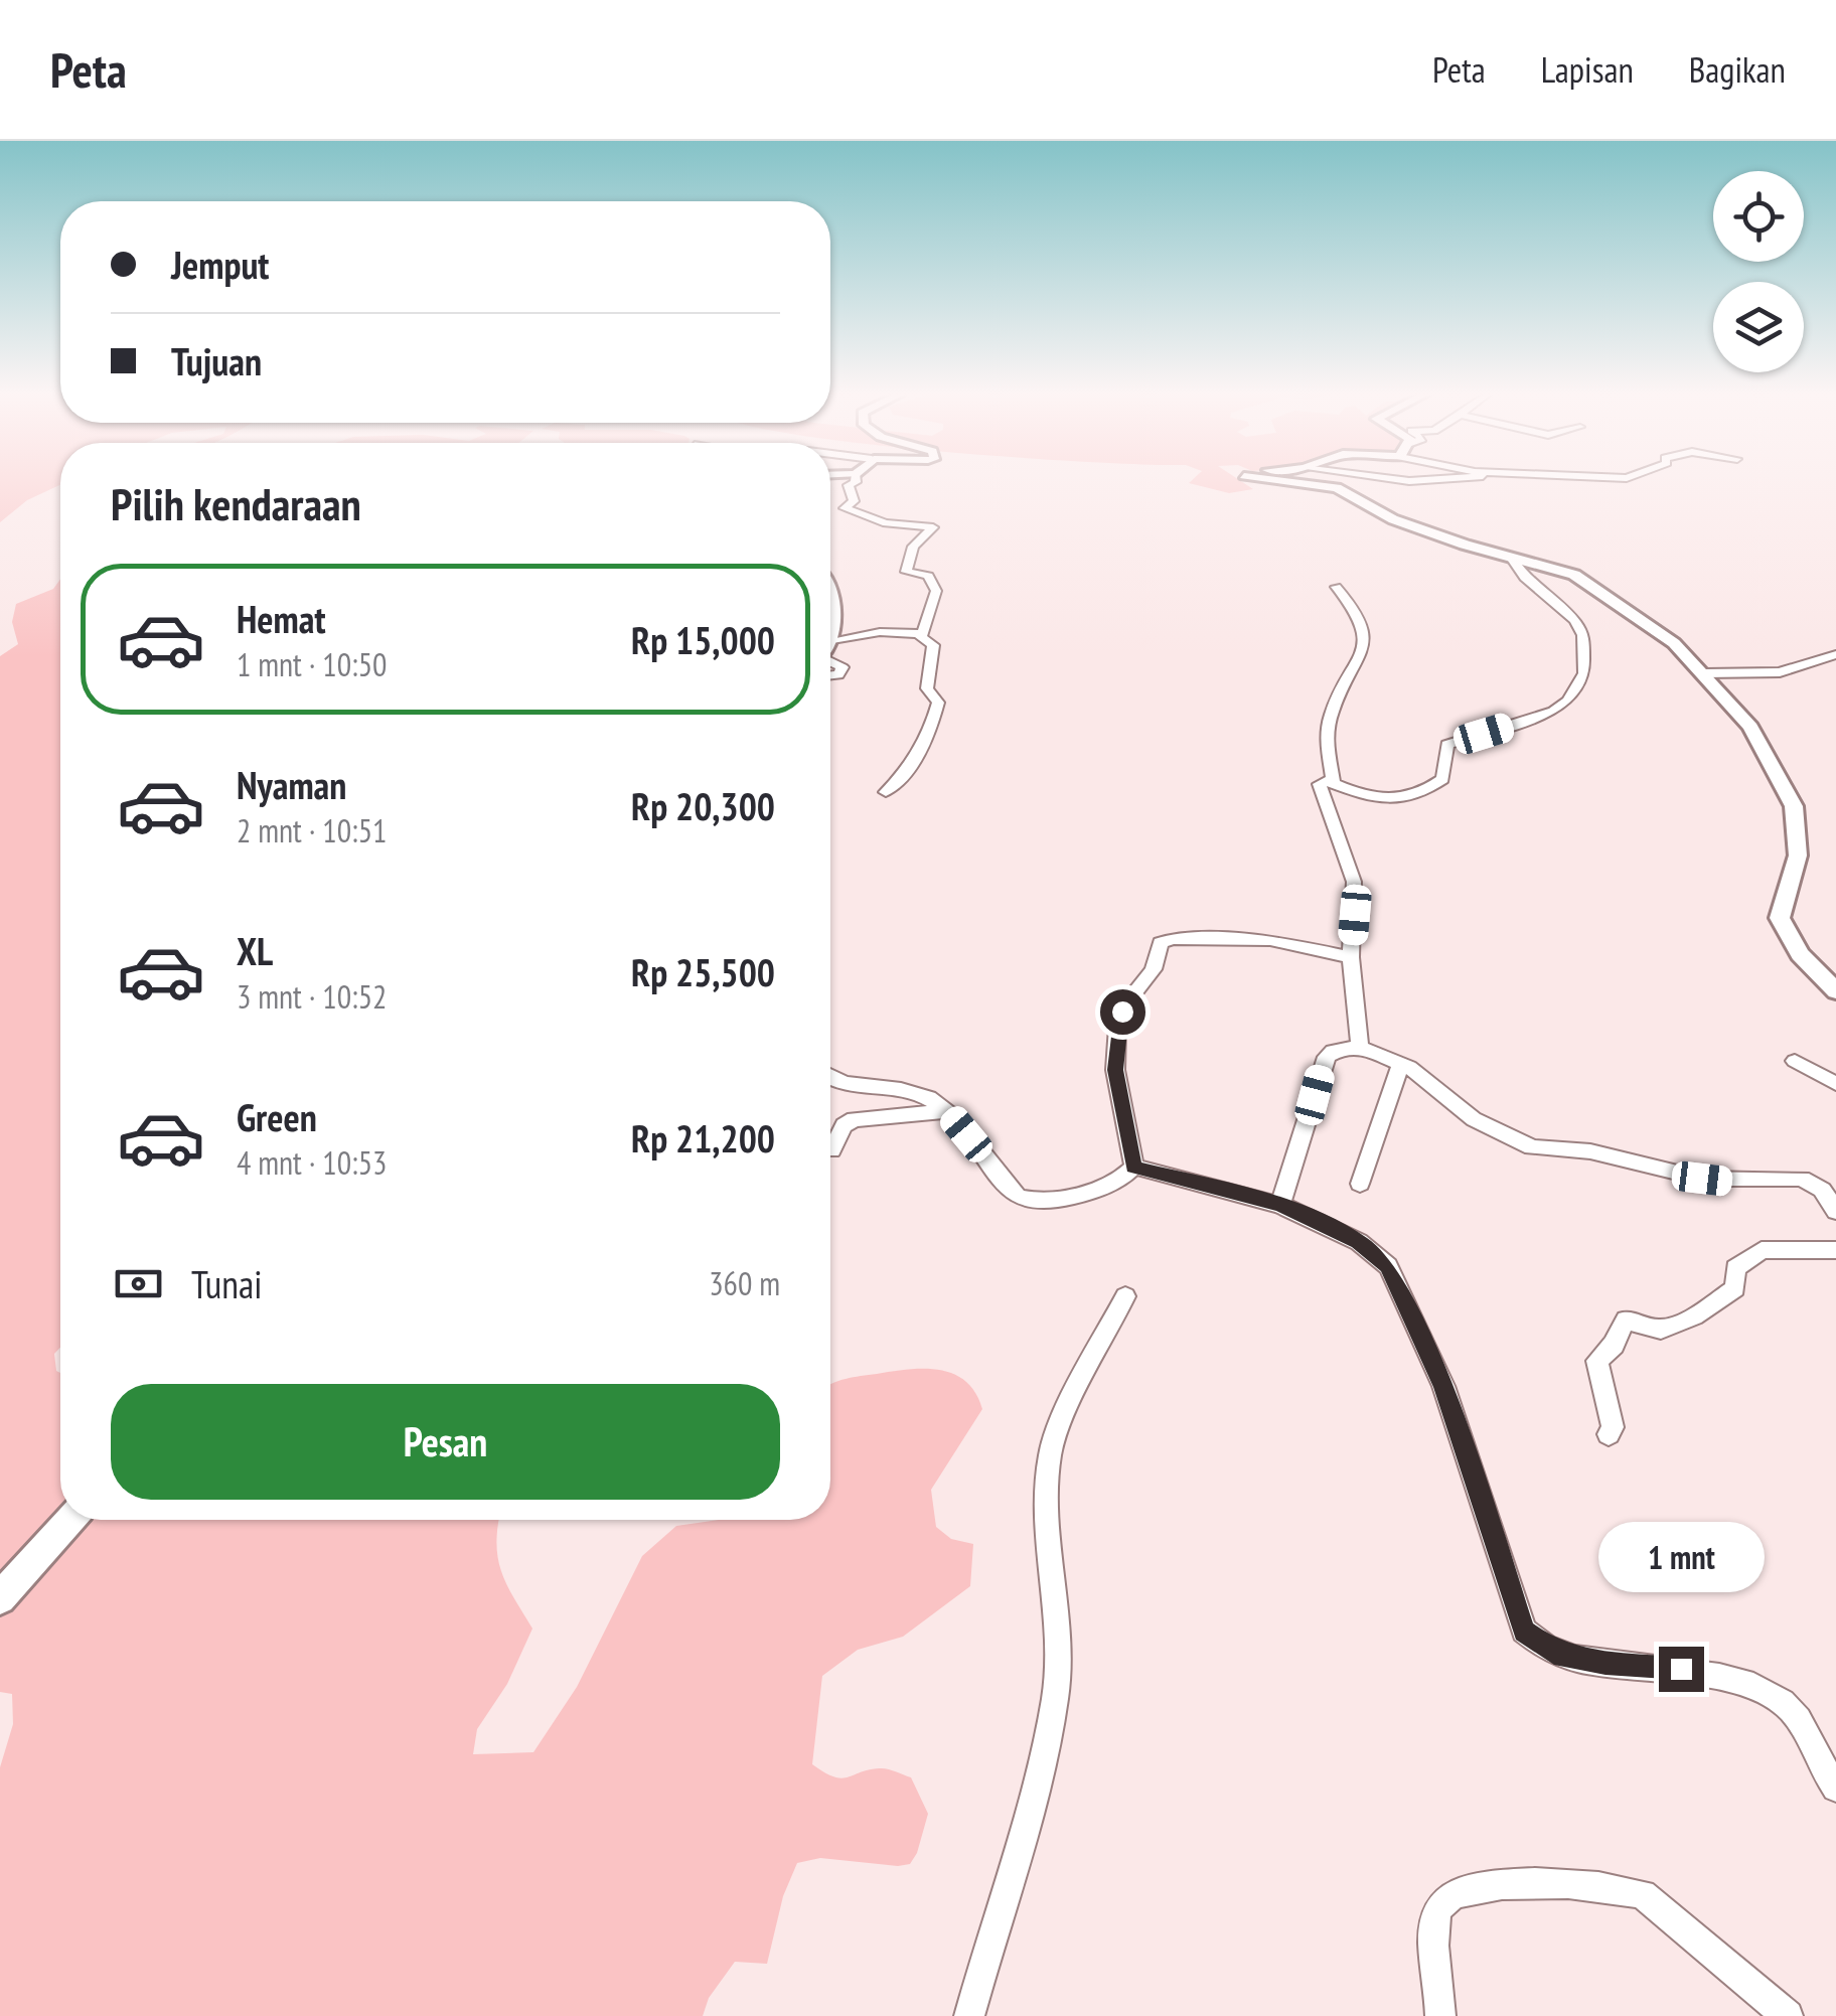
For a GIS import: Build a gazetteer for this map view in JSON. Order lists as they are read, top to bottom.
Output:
{
  "page": {
    "header": "Peta",
    "nav": ["Peta", "Lapisan", "Bagikan"],
    "banner": ["Jemput", "Tujuan"],
    "heading": "Pilih kendaraan",
    "list": [
      {
        "name": "Hemat",
        "note": "1 mnt · 10:50",
        "value": "Rp 15,000"
      },
      {
        "name": "Nyaman",
        "note": "2 mnt · 10:51",
        "value": "Rp 20,300"
      },
      {
        "name": "XL",
        "note": "3 mnt · 10:52",
        "value": "Rp 25,500"
      },
      {
        "name": "Green",
        "note": "4 mnt · 10:53",
        "value": "Rp 21,200"
      }
    ],
    "pay": ["Tunai", "360 m"],
    "buttons": "Pesan",
    "bubble": "1 mnt"
  }
}
